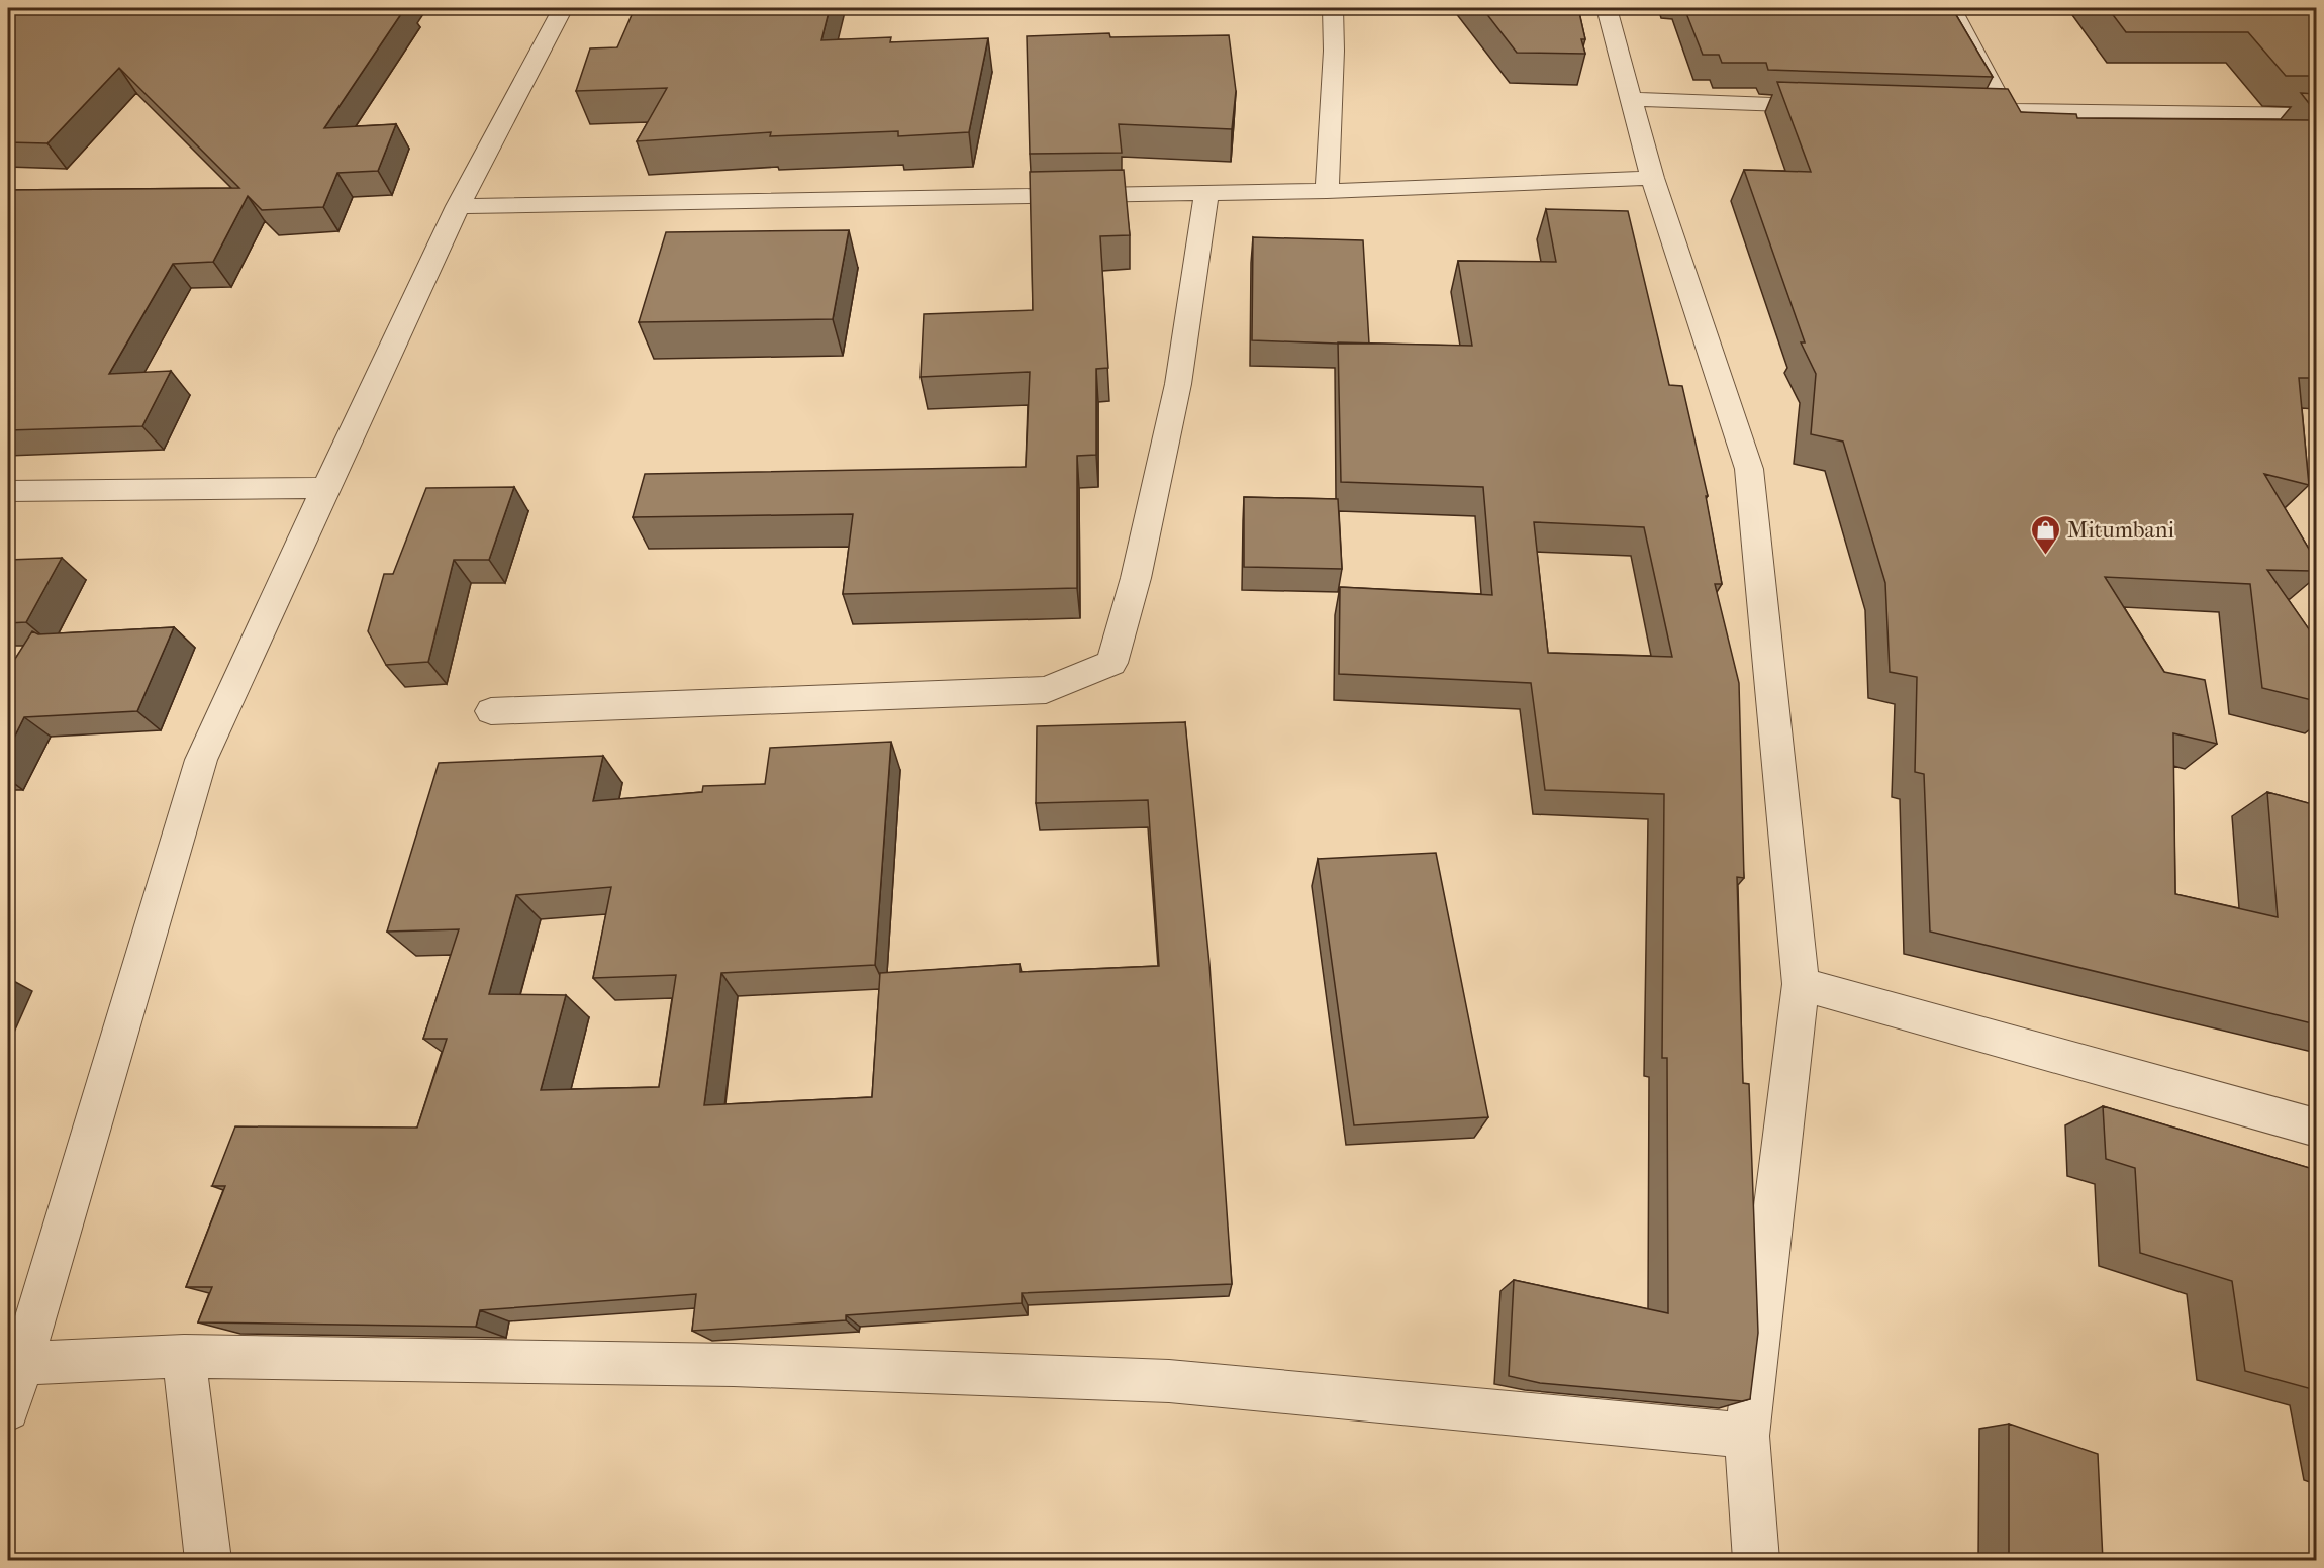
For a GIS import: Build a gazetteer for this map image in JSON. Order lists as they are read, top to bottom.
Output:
{
  "places": {
    "shop": ["Mitumbani"]
  }
}
